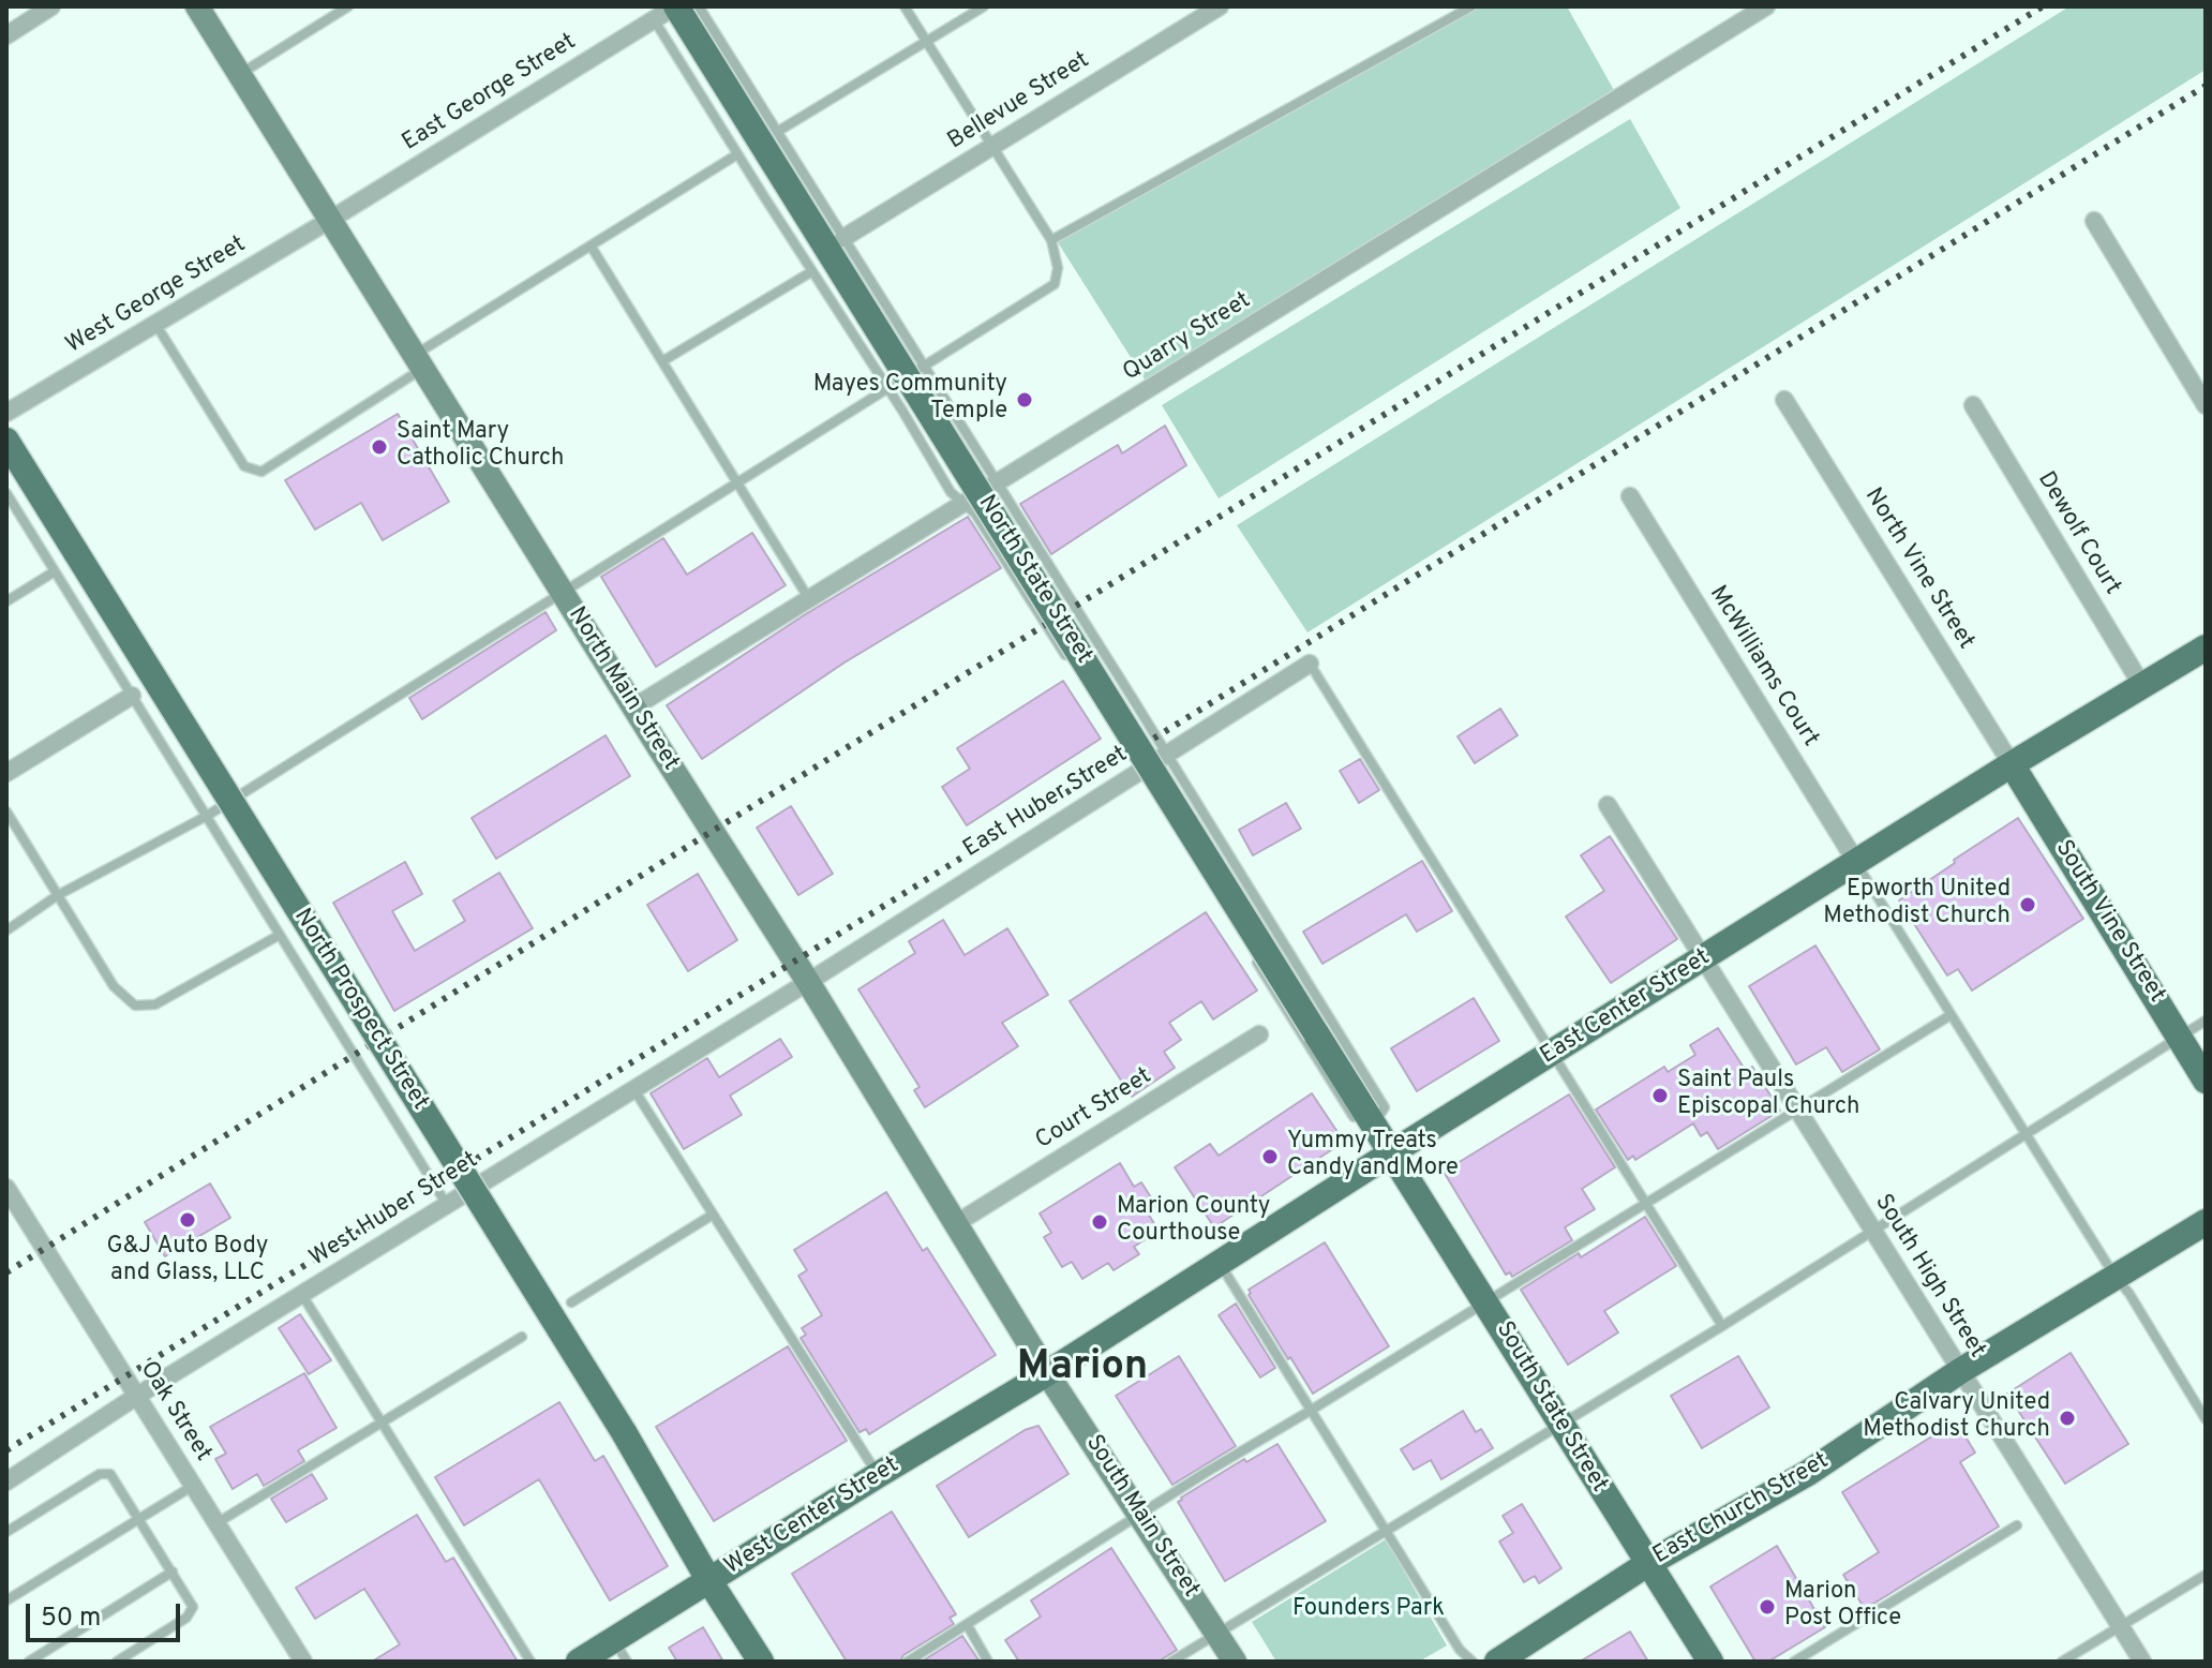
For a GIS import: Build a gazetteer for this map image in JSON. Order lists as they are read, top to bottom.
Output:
{
  "streets": {
    "main road": [
      "North State Street",
      "South Vine Street",
      "East Center Street",
      "North Prospect Street",
      "South State Street",
      "East Church Street",
      "West Center Street"
    ],
    "street": [
      "East George Street",
      "Bellevue Street",
      "West George Street",
      "Quarry Street",
      "Dewolf Court",
      "North Vine Street",
      "McWilliams Court",
      "North Main Street",
      "East Huber Street",
      "Court Street",
      "West Huber Street",
      "South High Street",
      "Oak Street",
      "South Main Street"
    ]
  },
  "crossings": [
    ["East George Street", "West George Street"],
    ["East George Street", "North State Street"],
    ["East George Street", "North Main Street"],
    ["West George Street", "North Main Street"],
    ["Quarry Street", "North Main Street"],
    ["Dewolf Court", "East Center Street"],
    ["North Vine Street", "South Vine Street"],
    ["North Vine Street", "East Center Street"],
    ["North State Street", "East Center Street"],
    ["North State Street", "South State Street"],
    ["McWilliams Court", "East Center Street"],
    ["North Main Street", "East Huber Street"],
    ["North Main Street", "East Center Street"],
    ["North Main Street", "Court Street"],
    ["North Main Street", "West Huber Street"],
    ["North Main Street", "West Center Street"],
    ["North Main Street", "South Main Street"],
    ["East Huber Street", "West Huber Street"],
    ["South Vine Street", "East Center Street"],
    ["East Center Street", "South High Street"],
    ["East Center Street", "South State Street"],
    ["East Center Street", "West Center Street"],
    ["East Center Street", "South Main Street"],
    ["North Prospect Street", "West Center Street"],
    ["West Huber Street", "Oak Street"],
    ["South High Street", "East Church Street"],
    ["South State Street", "East Church Street"],
    ["West Center Street", "South Main Street"]
  ],
  "districts": ["Marion"],
  "parks": ["Founders Park"],
  "places": [
    "Mayes Community Temple",
    "Saint Mary Catholic Church",
    "Epworth United Methodist Church",
    "Saint Pauls Episcopal Church",
    "Yummy Treats Candy and More",
    "G&J Auto Body and Glass, LLC",
    "Marion County Courthouse",
    "Calvary United Methodist Church",
    "Marion Post Office"
  ],
  "scale_bar": "50 m"
}
